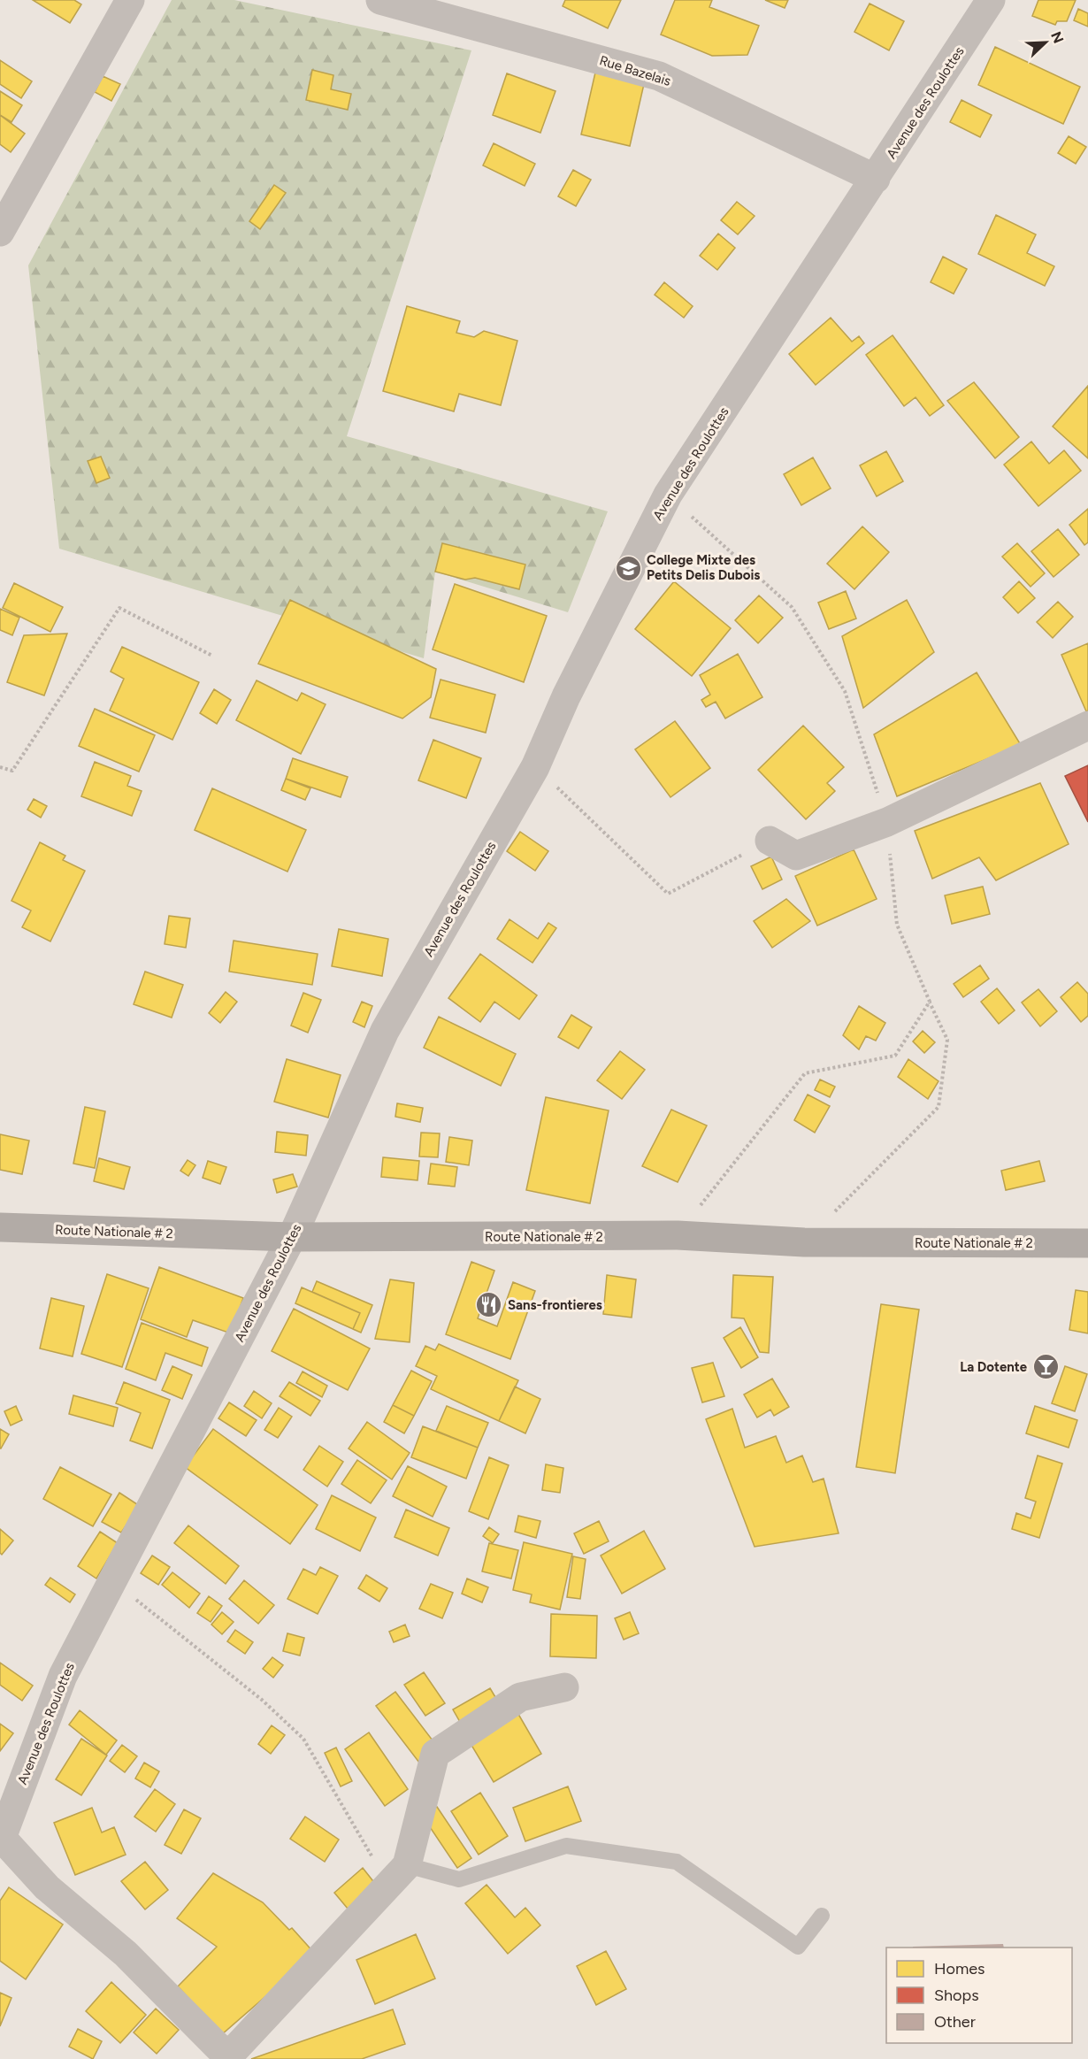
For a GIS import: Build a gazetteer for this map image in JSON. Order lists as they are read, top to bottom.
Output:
{
  "streets": {
    "main road": ["Route Nationale # 2"],
    "street": ["Rue Bazelais", "Avenue des Roulottes"]
  },
  "crossings": [
    ["Rue Bazelais", "Avenue des Roulottes"],
    ["Avenue des Roulottes", "Route Nationale # 2"]
  ],
  "places": {
    "school or university": ["College Mixte des Petits Delis Dubois"],
    "restaurant": ["Sans-frontieres"],
    "bar": ["La Dotente"]
  },
  "legend": ["Homes", "Shops", "Other"],
  "north": "top right"
}
